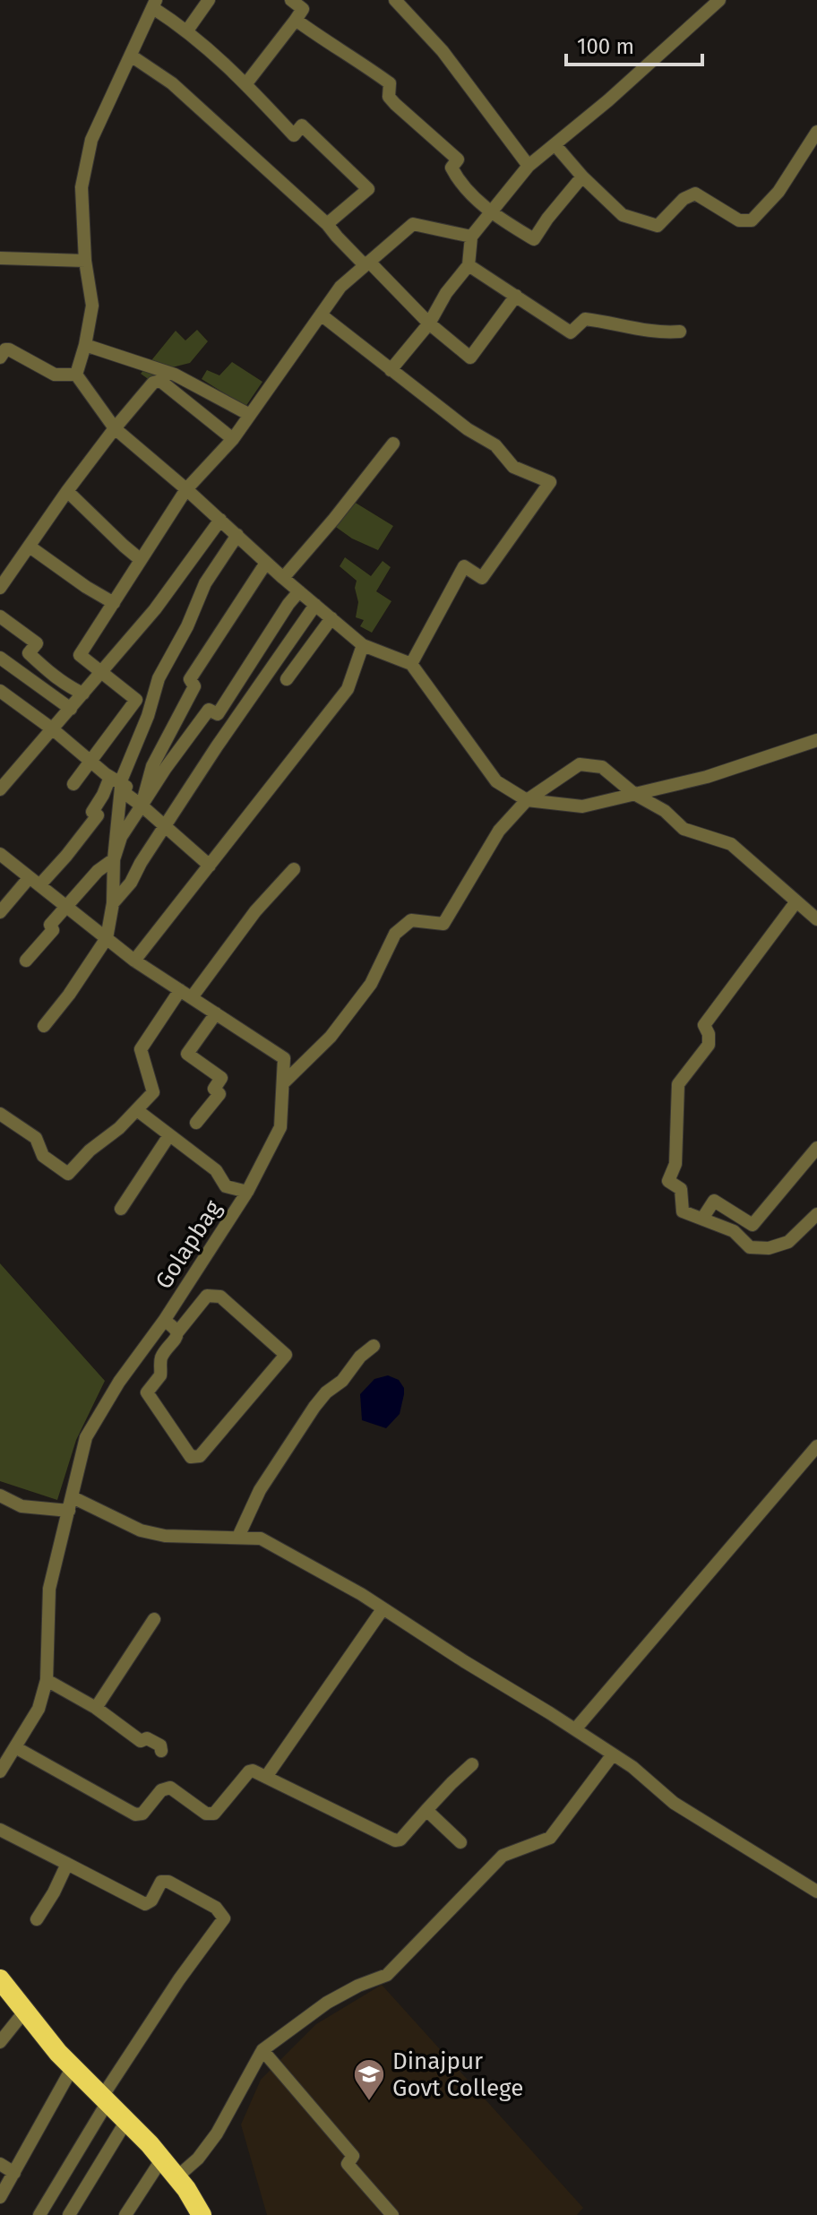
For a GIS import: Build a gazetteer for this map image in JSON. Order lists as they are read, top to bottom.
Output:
{
  "streets": {
    "street": ["Golapbag"]
  },
  "places": {
    "school or university": ["Dinajpur Govt College"]
  },
  "scale_bar": "100 m"
}
